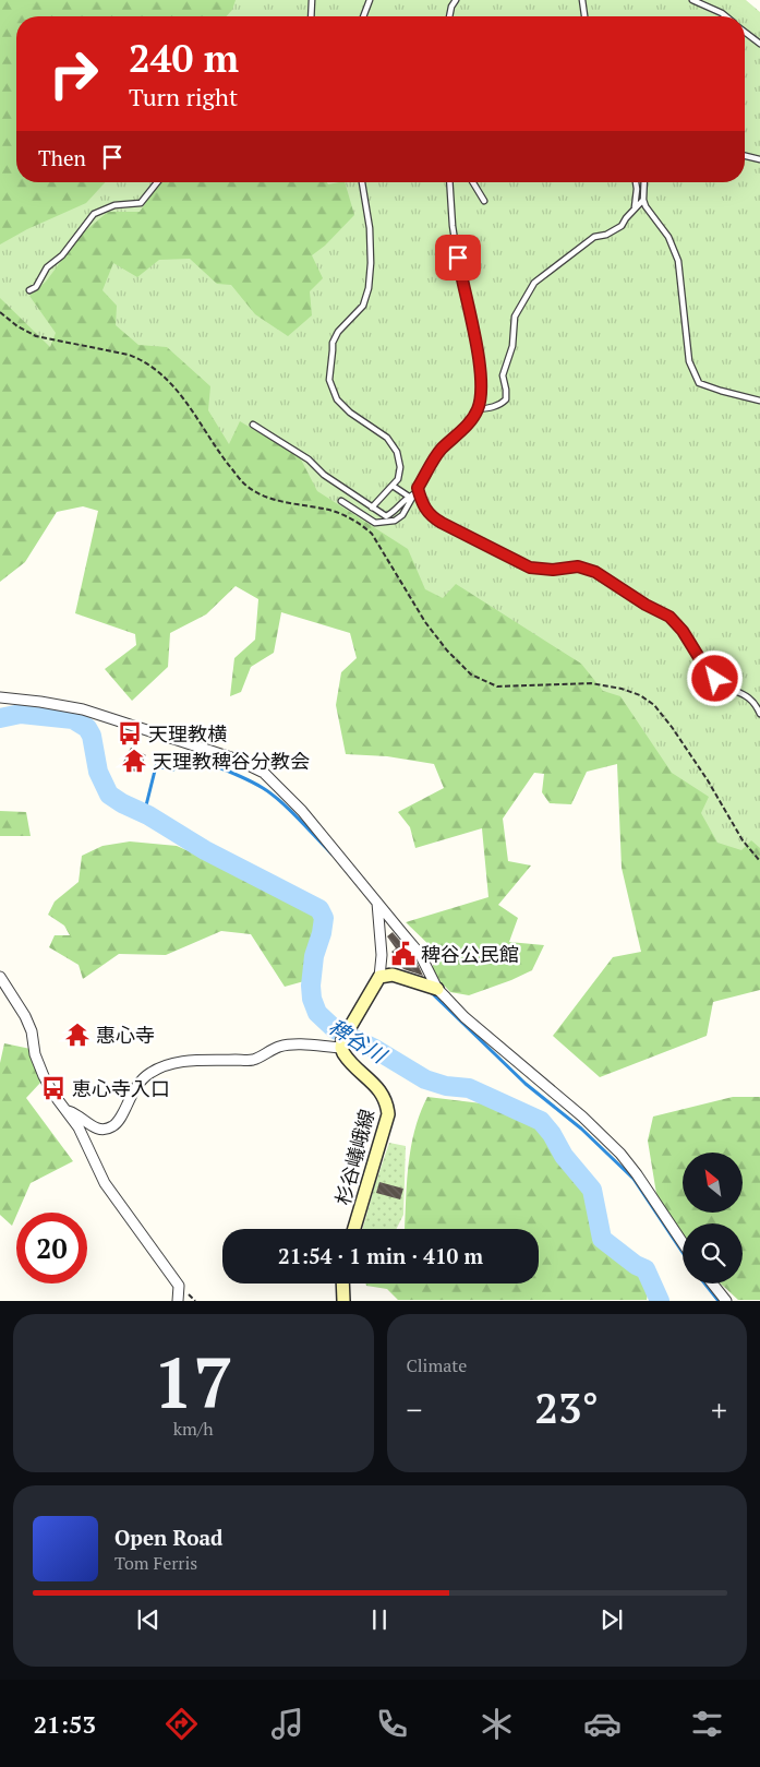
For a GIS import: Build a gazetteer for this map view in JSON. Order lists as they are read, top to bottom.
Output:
{
  "streets": {
    "main road": ["杉谷嶬峨線"]
  },
  "water": ["稗谷川"],
  "places": {
    "bus stop": ["天理教横", "恵心寺入口"],
    "temple": ["天理教稗谷分教会", "惠心寺"],
    "public building": ["稗谷公民館"]
  },
  "north": "top left",
  "page": {
    "turn": ["240 m", "Turn right"],
    "then": "Then",
    "limit": "20",
    "trip": "21:54 · 1 min · 410 m",
    "tile": [
      ["17", "km/h"],
      "Climate"
    ],
    "heat": ["−", "23°", "+"],
    "song": ["Open Road", "Tom Ferris"],
    "tabs": "21:53"
  }
}
